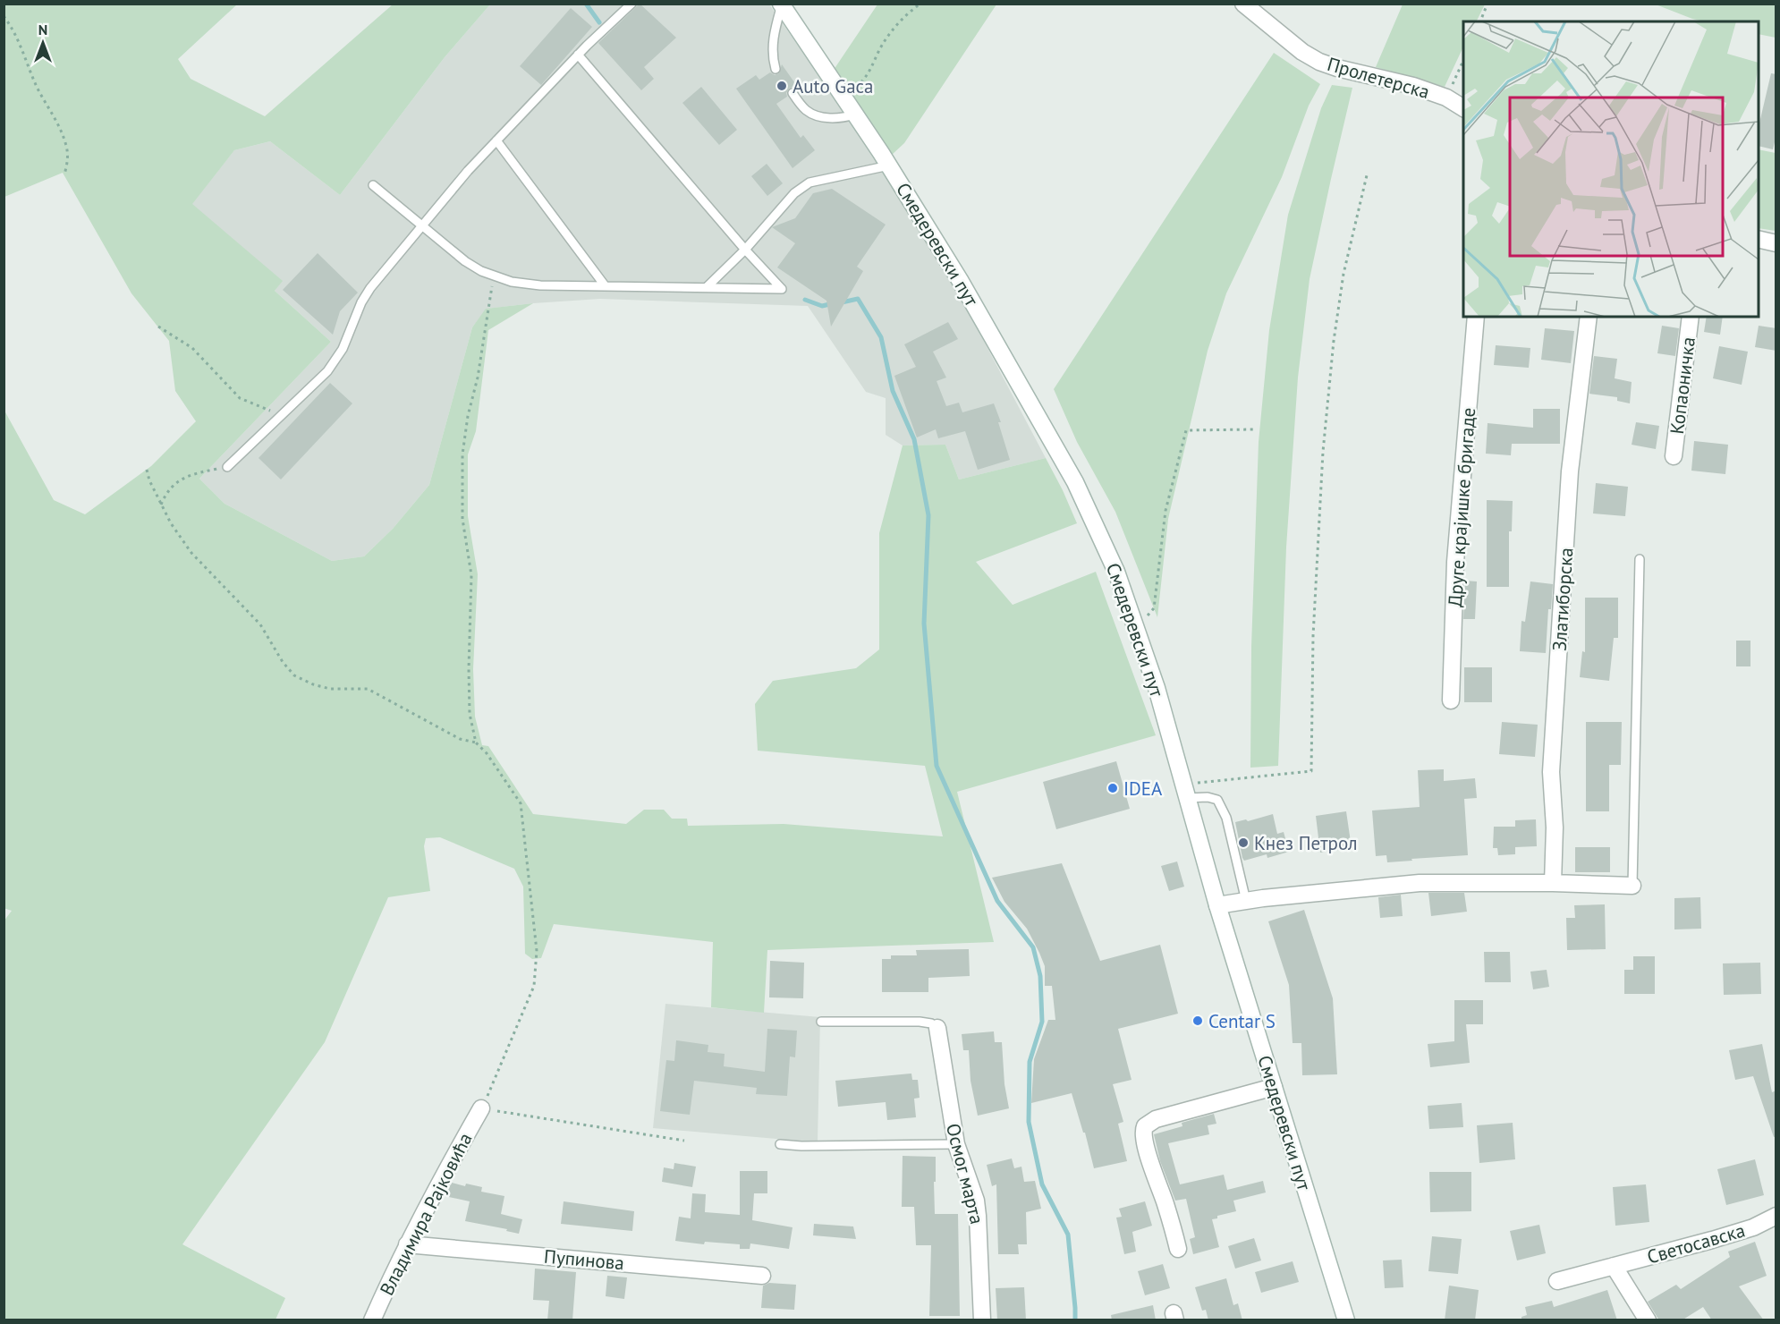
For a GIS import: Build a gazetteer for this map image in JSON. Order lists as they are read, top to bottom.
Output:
{
  "streets": {
    "street": [
      "Пролетерска",
      "Смедеревски пут",
      "Копаоничка",
      "Друге крајишке бригаде",
      "Златиборска",
      "Осмог марта",
      "Владимира Рајковића",
      "Светосавска",
      "Пупинова"
    ]
  },
  "crossings": [
    ["Владимира Рајковића", "Пупинова"]
  ],
  "places": [
    "Auto Gaca",
    "IDEA",
    "Кнез Петрол",
    "Centar S"
  ],
  "north": "top"
}
